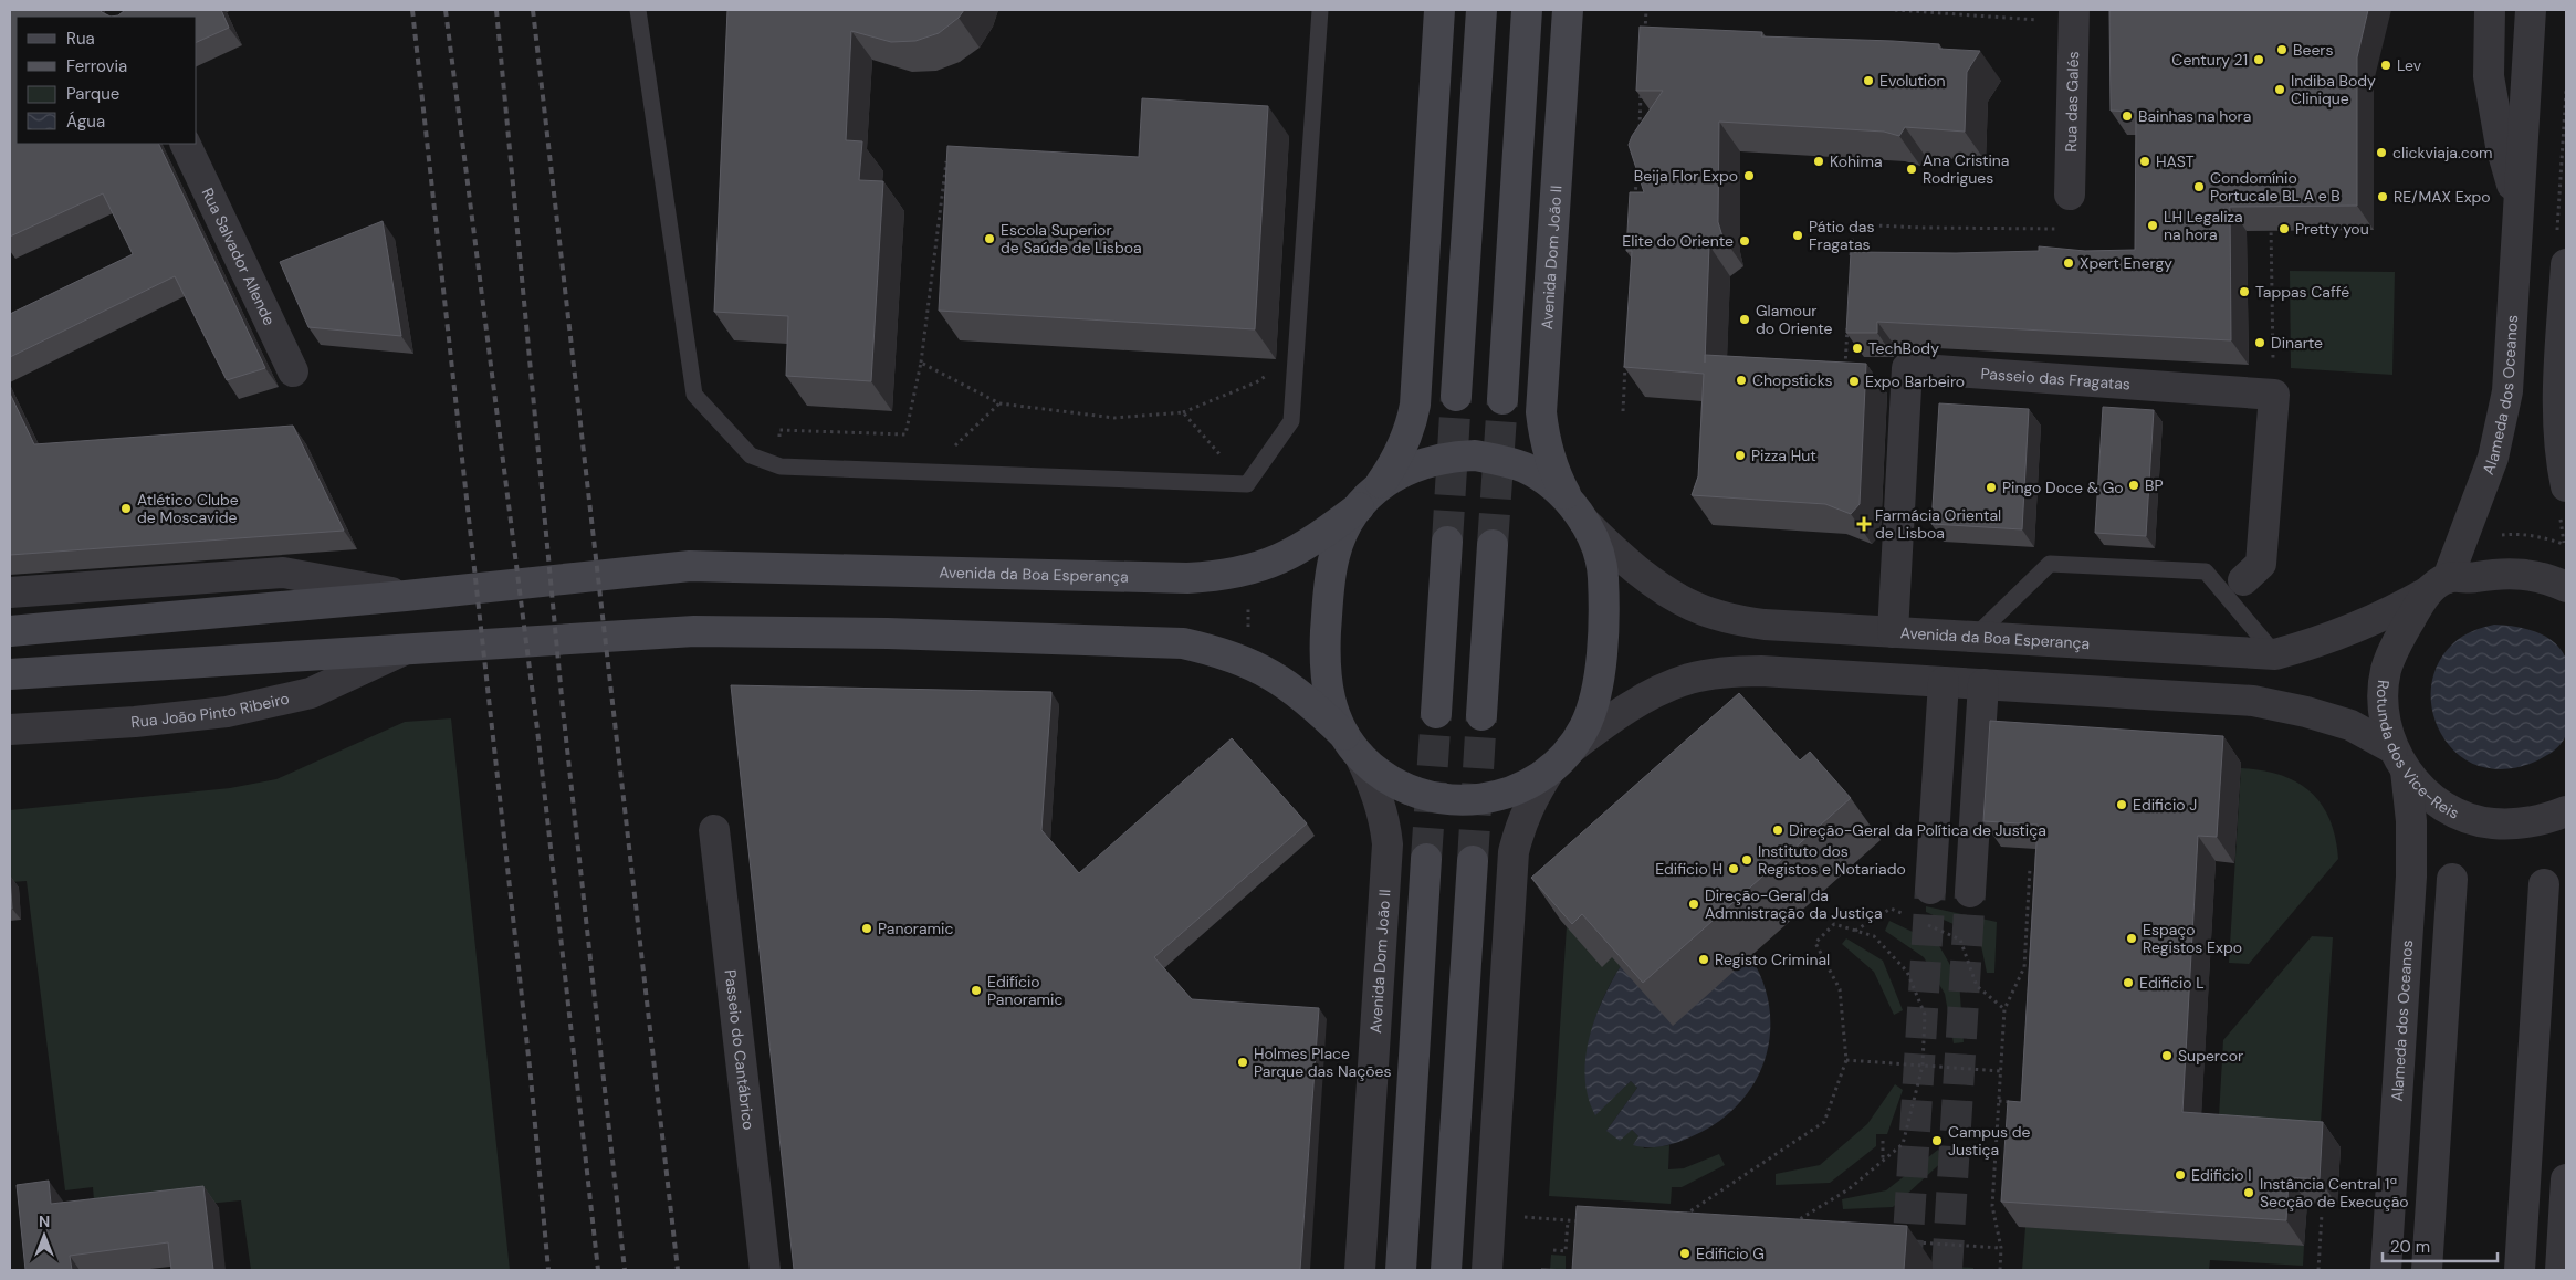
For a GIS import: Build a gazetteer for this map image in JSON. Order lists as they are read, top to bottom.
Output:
{
  "streets": {
    "main road": ["Avenida Dom João II", "Avenida da Boa Esperança", "Rua João Pinto Ribeiro"],
    "street": [
      "Rua das Galés",
      "Rua Salvador Allende",
      "Passeio das Fragatas",
      "Alameda dos Oceanos",
      "Rotunda dos Vice-Reis",
      "Passeio do Cantábrico"
    ]
  },
  "crossings": [
    ["Avenida Dom João II", "Avenida da Boa Esperança"],
    ["Passeio das Fragatas", "Avenida da Boa Esperança"],
    ["Alameda dos Oceanos", "Avenida da Boa Esperança"],
    ["Alameda dos Oceanos", "Rotunda dos Vice-Reis"],
    ["Avenida da Boa Esperança", "Rotunda dos Vice-Reis"]
  ],
  "places": {
    "other": [
      "Beers",
      "Century 21",
      "Lev",
      "Evolution",
      "Indiba Body Clinique",
      "Bainhas na hora",
      "clickviaja.com",
      "Kohima",
      "HAST",
      "Ana Cristina Rodrigues",
      "Beija Flor Expo",
      "Condomínio Portucale BL A e B",
      "RE/MAX Expo",
      "LH Legaliza na hora",
      "Pretty you",
      "Pátio das Fragatas",
      "Escola Superior de Saúde de Lisboa",
      "Elite do Oriente",
      "Xpert Energy",
      "Tappas Caffé",
      "Glamour do Oriente",
      "Dinarte",
      "TechBody",
      "Chopsticks",
      "Expo Barbeiro",
      "Pizza Hut",
      "BP",
      "Pingo Doce & Go",
      "Atlético Clube de Moscavide",
      "Edificio J",
      "Direção-Geral da Política de Justiça",
      "Instituto dos Registos e Notariado",
      "Edificio H",
      "Direção-Geral da Admnistração da Justiça",
      "Panoramic",
      "Espaço Registos Expo",
      "Registo Criminal",
      "Edificio L",
      "Edifício Panoramic",
      "Supercor",
      "Holmes Place Parque das Nações",
      "Campus de Justiça",
      "Edificio I",
      "Instância Central 1ª Secção de Execução",
      "Edificio G"
    ],
    "health": ["Farmácia Oriental de Lisboa"]
  },
  "legend": [
    "Rua",
    "Ferrovia",
    "Parque",
    "Água"
  ],
  "scale_bar": "20 m",
  "north": "top"
}
